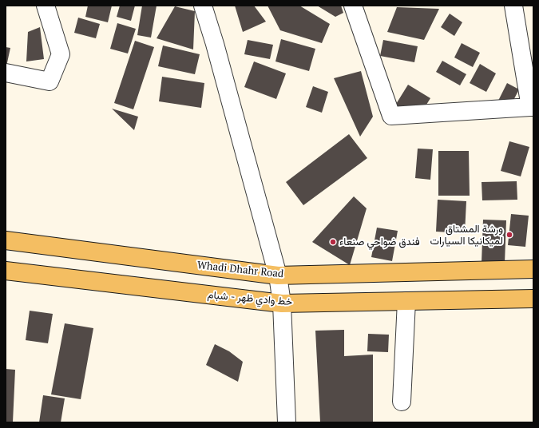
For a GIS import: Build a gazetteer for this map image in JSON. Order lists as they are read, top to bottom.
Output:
{
  "streets": {
    "main road": ["Whadi Dhahr Road", "خط وادي ظهر - شبام"]
  },
  "places": ["ورشة المشتاق لميكانيكا السيارات", "فندق ضواحي صنعاء"]
}
